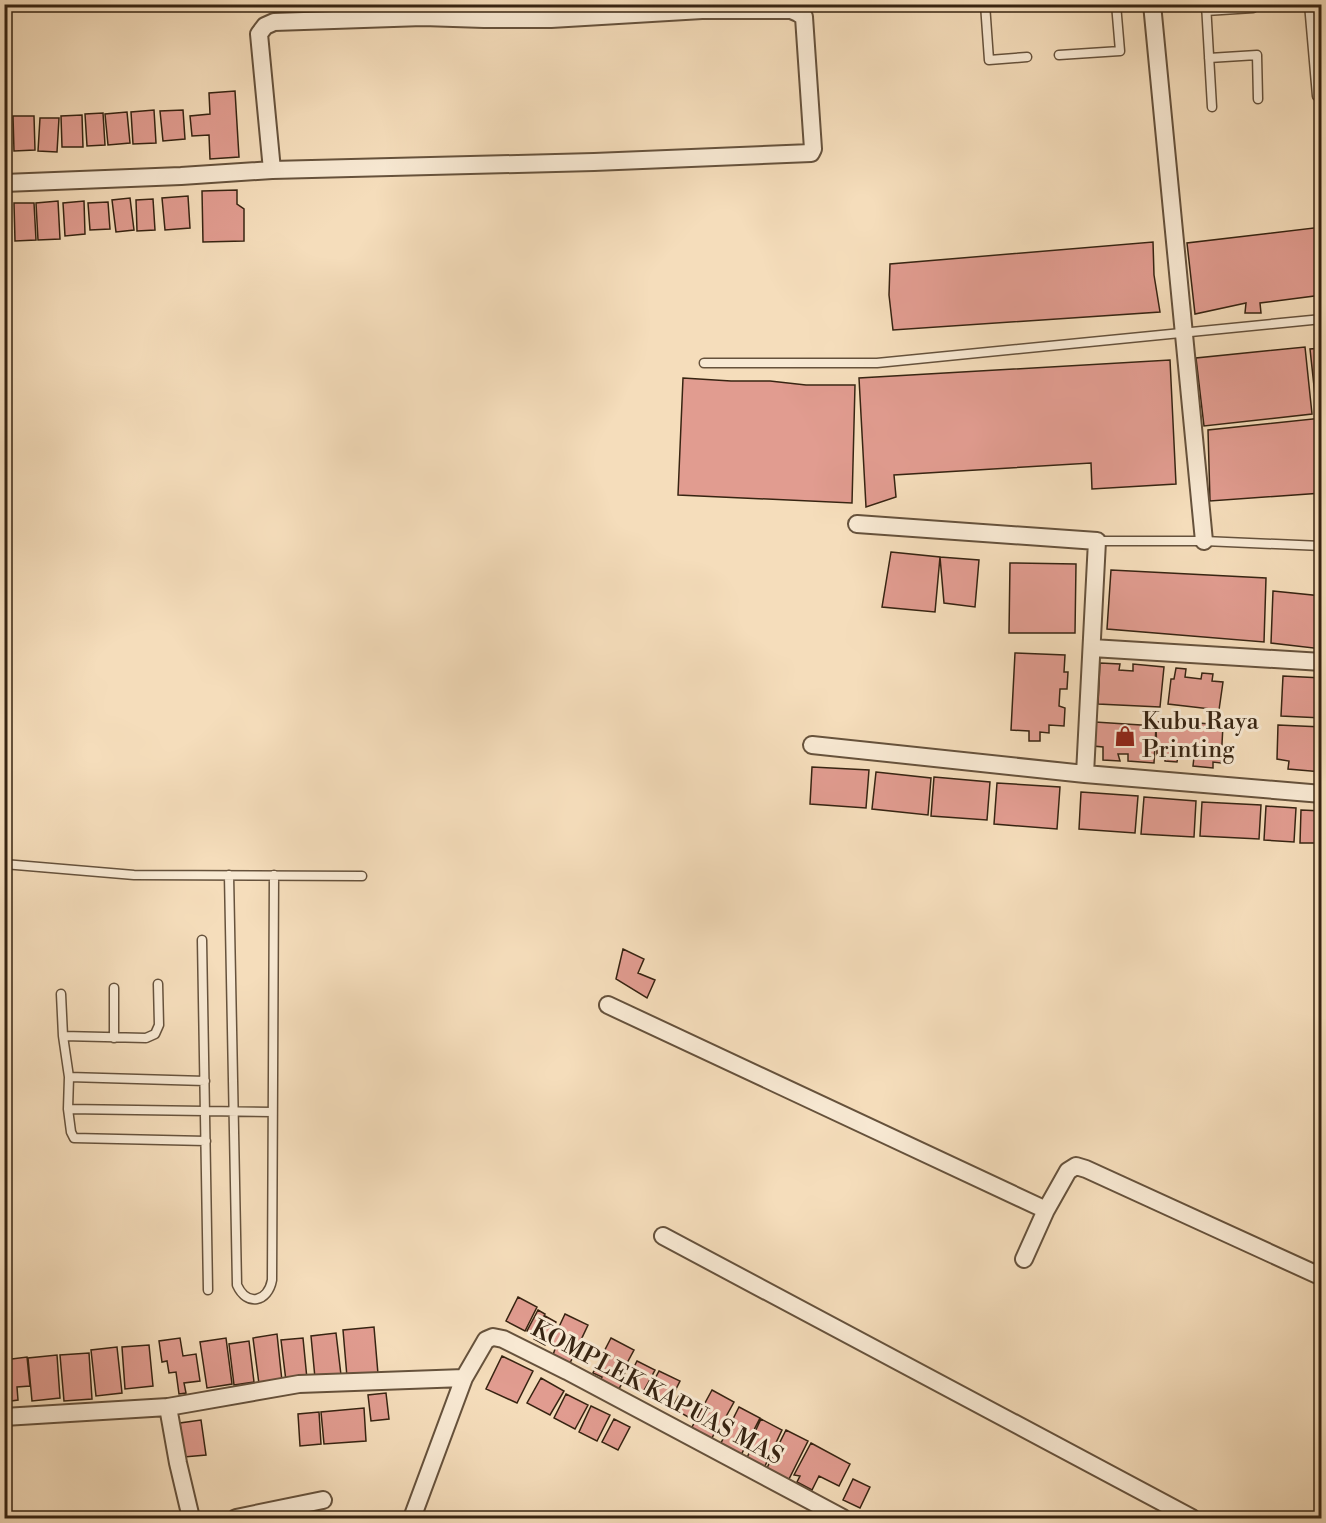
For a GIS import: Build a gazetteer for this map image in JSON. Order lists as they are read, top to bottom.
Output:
{
  "streets": {
    "street": ["KOMPLEK KAPUAS MAS"]
  },
  "places": {
    "shop": ["Kubu Raya Printing"]
  }
}
